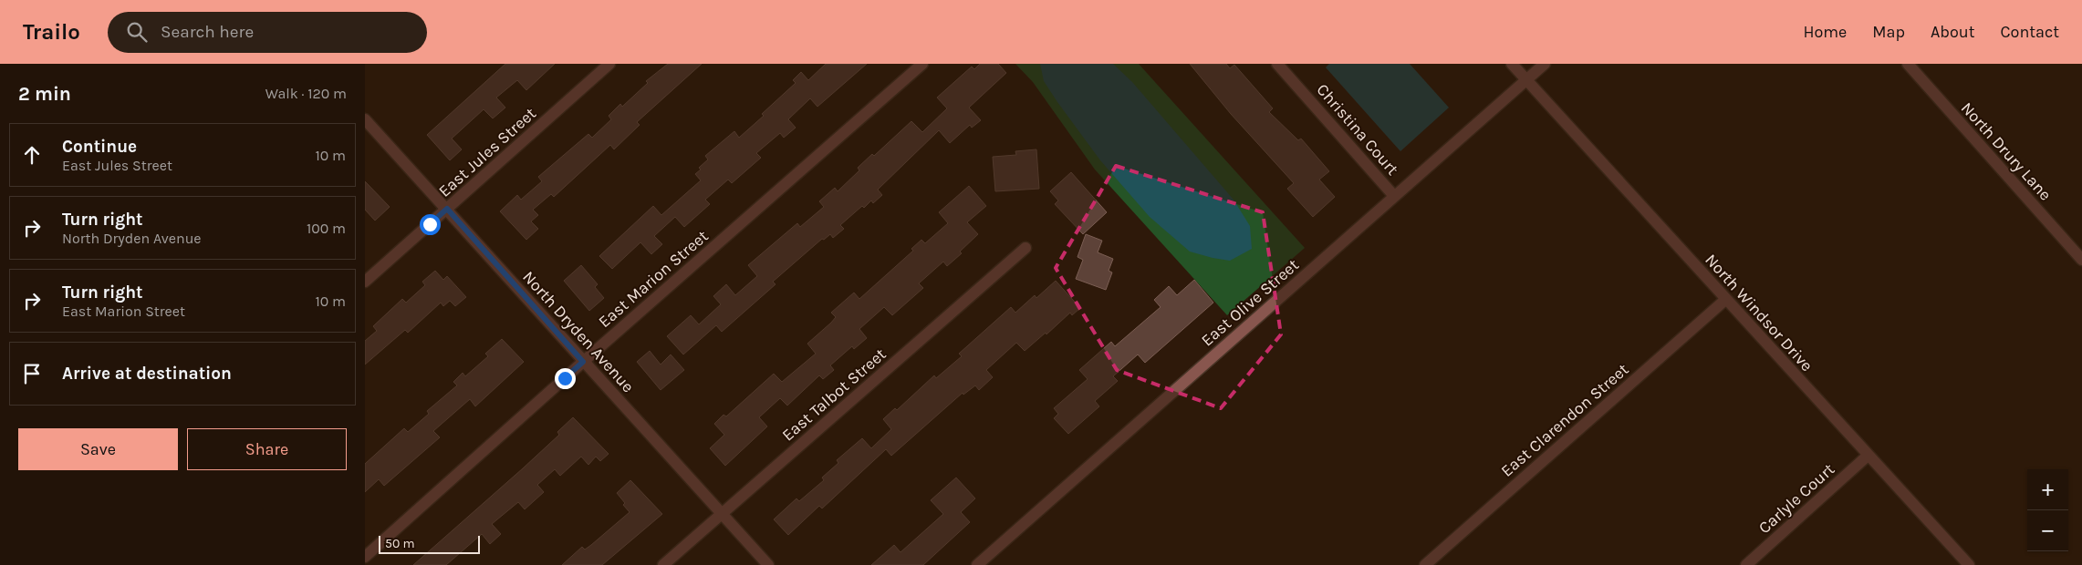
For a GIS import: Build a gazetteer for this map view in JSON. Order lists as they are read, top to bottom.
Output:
{
  "streets": {
    "street": [
      "Christina Court",
      "North Drury Lane",
      "East Jules Street",
      "East Marion Street",
      "East Olive Street",
      "North Windsor Drive",
      "North Dryden Avenue",
      "East Talbot Street",
      "East Clarendon Street",
      "Carlyle Court"
    ]
  },
  "crossings": [
    ["Christina Court", "East Olive Street"],
    ["East Jules Street", "North Dryden Avenue"],
    ["East Marion Street", "North Dryden Avenue"],
    ["East Olive Street", "North Windsor Drive"],
    ["North Windsor Drive", "East Clarendon Street"],
    ["North Windsor Drive", "Carlyle Court"],
    ["North Dryden Avenue", "East Talbot Street"]
  ],
  "scale_bar": "50 m",
  "page": {
    "header": "Trailo",
    "search": "Search here",
    "nav": [
      "Home",
      "Map",
      "About",
      "Contact"
    ],
    "heading": ["2 min", "Walk · 120 m"],
    "list": [
      ["Continue", "East Jules Street", "10 m"],
      ["Turn right", "North Dryden Avenue", "100 m"],
      ["Turn right", "East Marion Street", "10 m"],
      "Arrive at destination"
    ],
    "buttons": ["Save", "Share"],
    "map_buttons": ["+", "−"],
    "scale": "50 m"
  }
}
